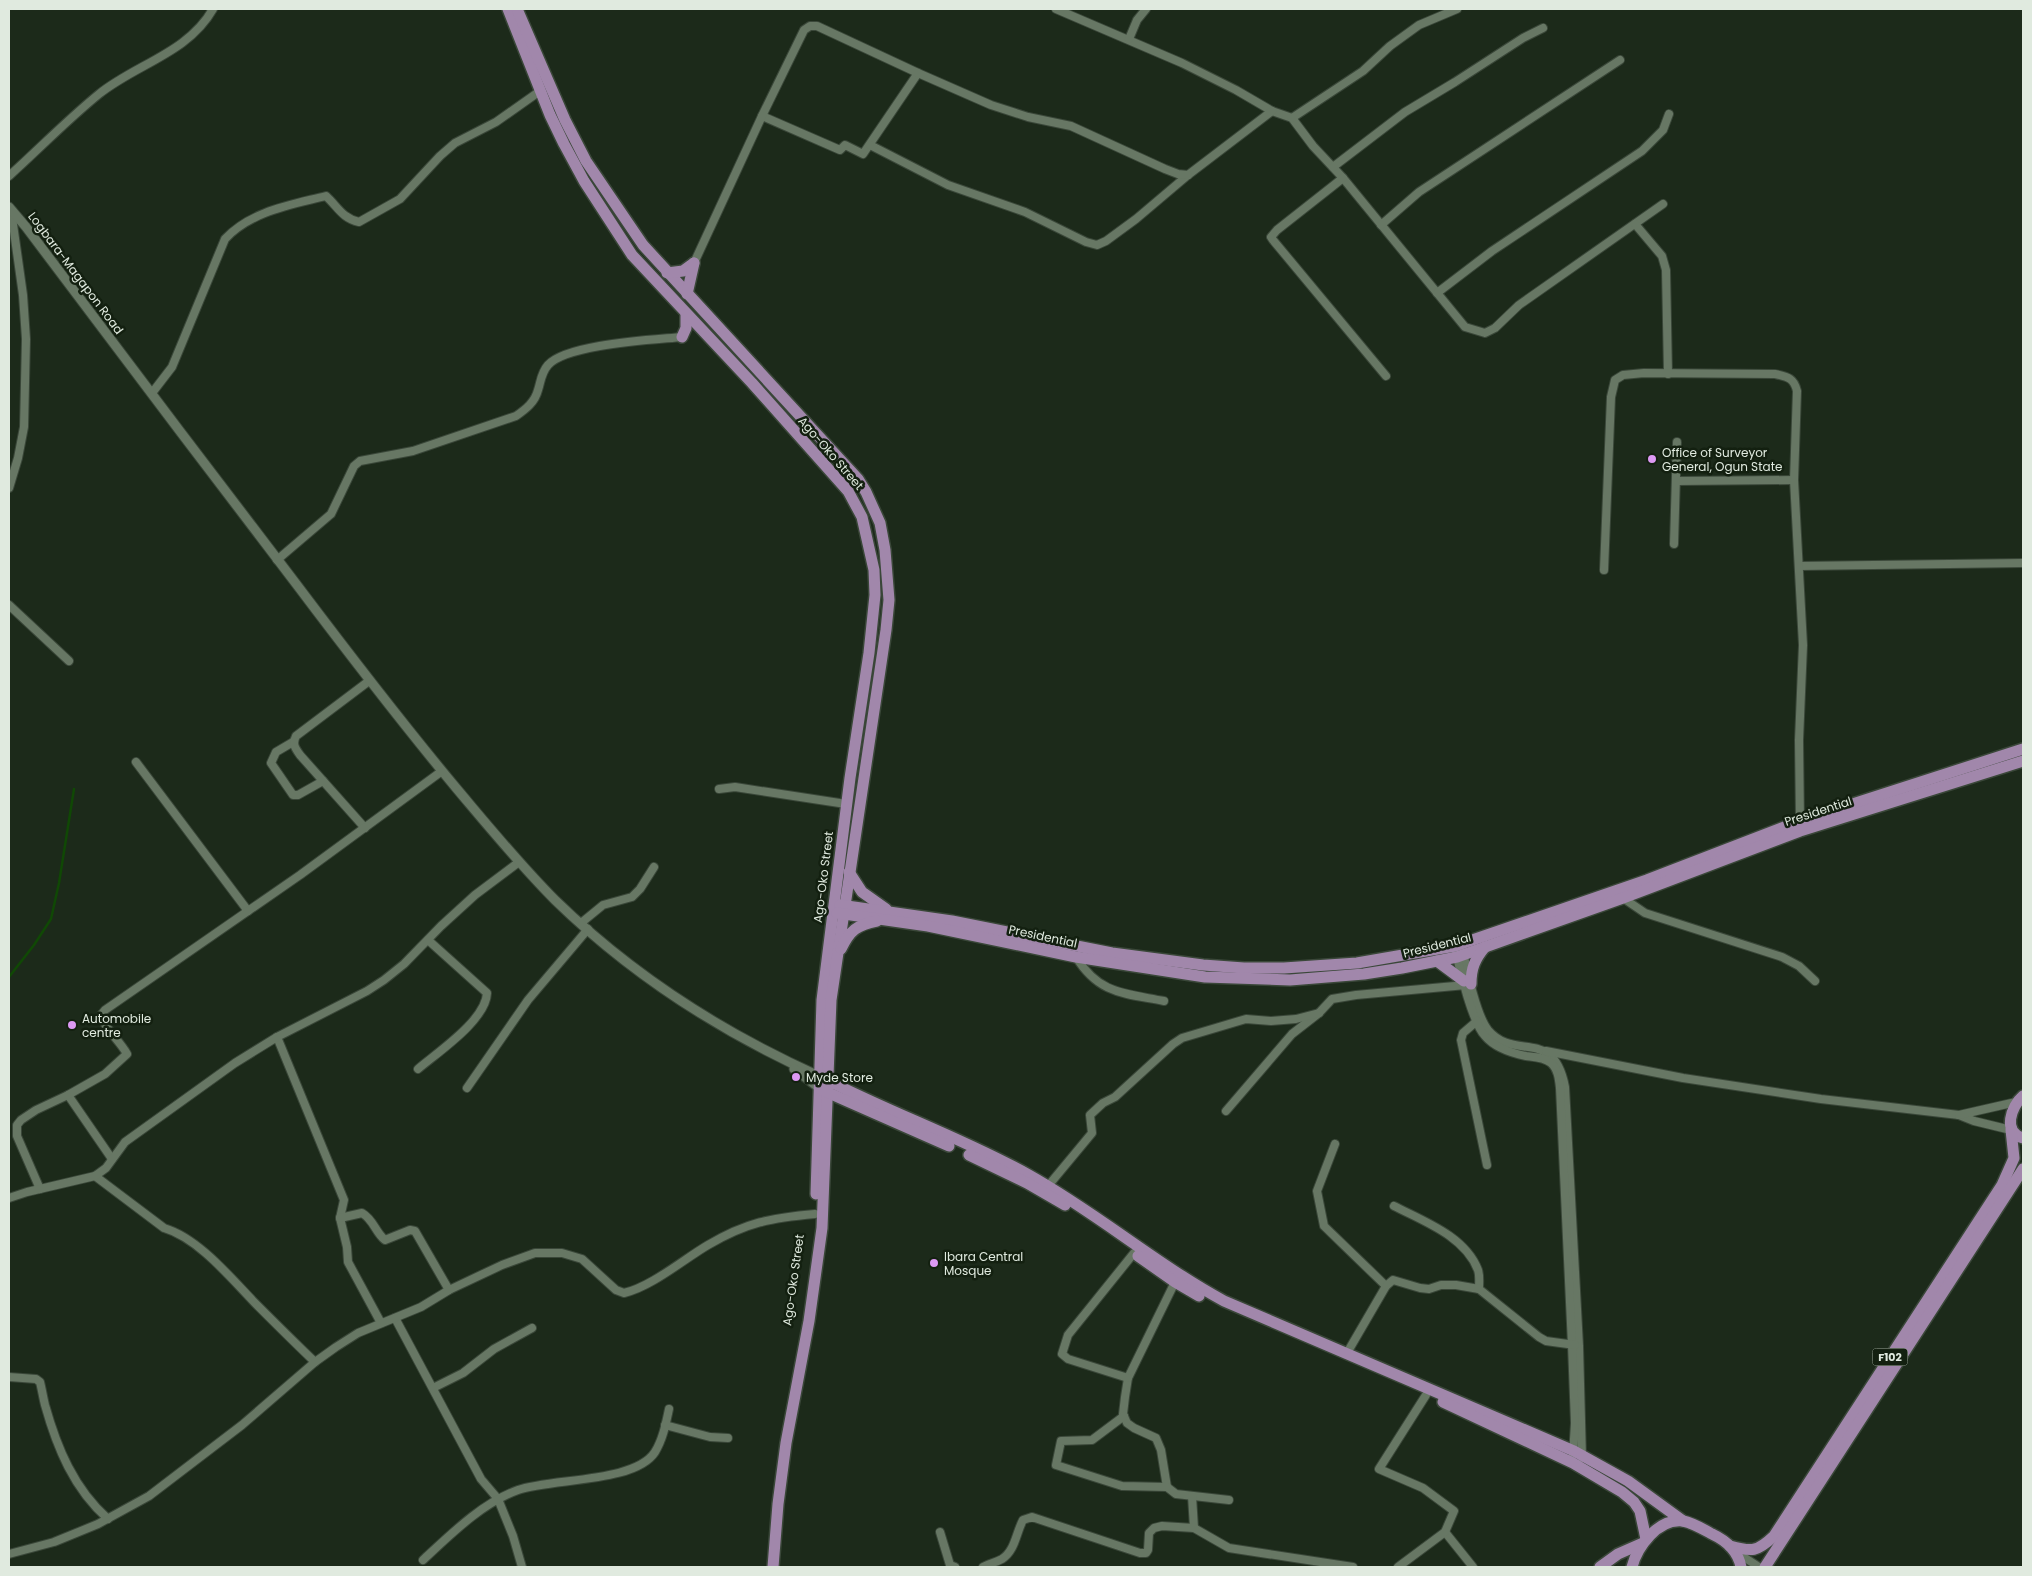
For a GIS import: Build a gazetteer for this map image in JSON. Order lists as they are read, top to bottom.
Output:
{
  "streets": {
    "main road": ["Ago-Oko Street", "Presidential", "F102"],
    "street": ["Logbara-Magapon Road"]
  },
  "crossings": [
    ["Logbara-Magapon Road", "Ago-Oko Street"],
    ["Ago-Oko Street", "Presidential"]
  ],
  "places": [
    "Office of Surveyor General, Ogun State",
    "Automobile centre",
    "Myde Store",
    "Ibara Central Mosque"
  ]
}
